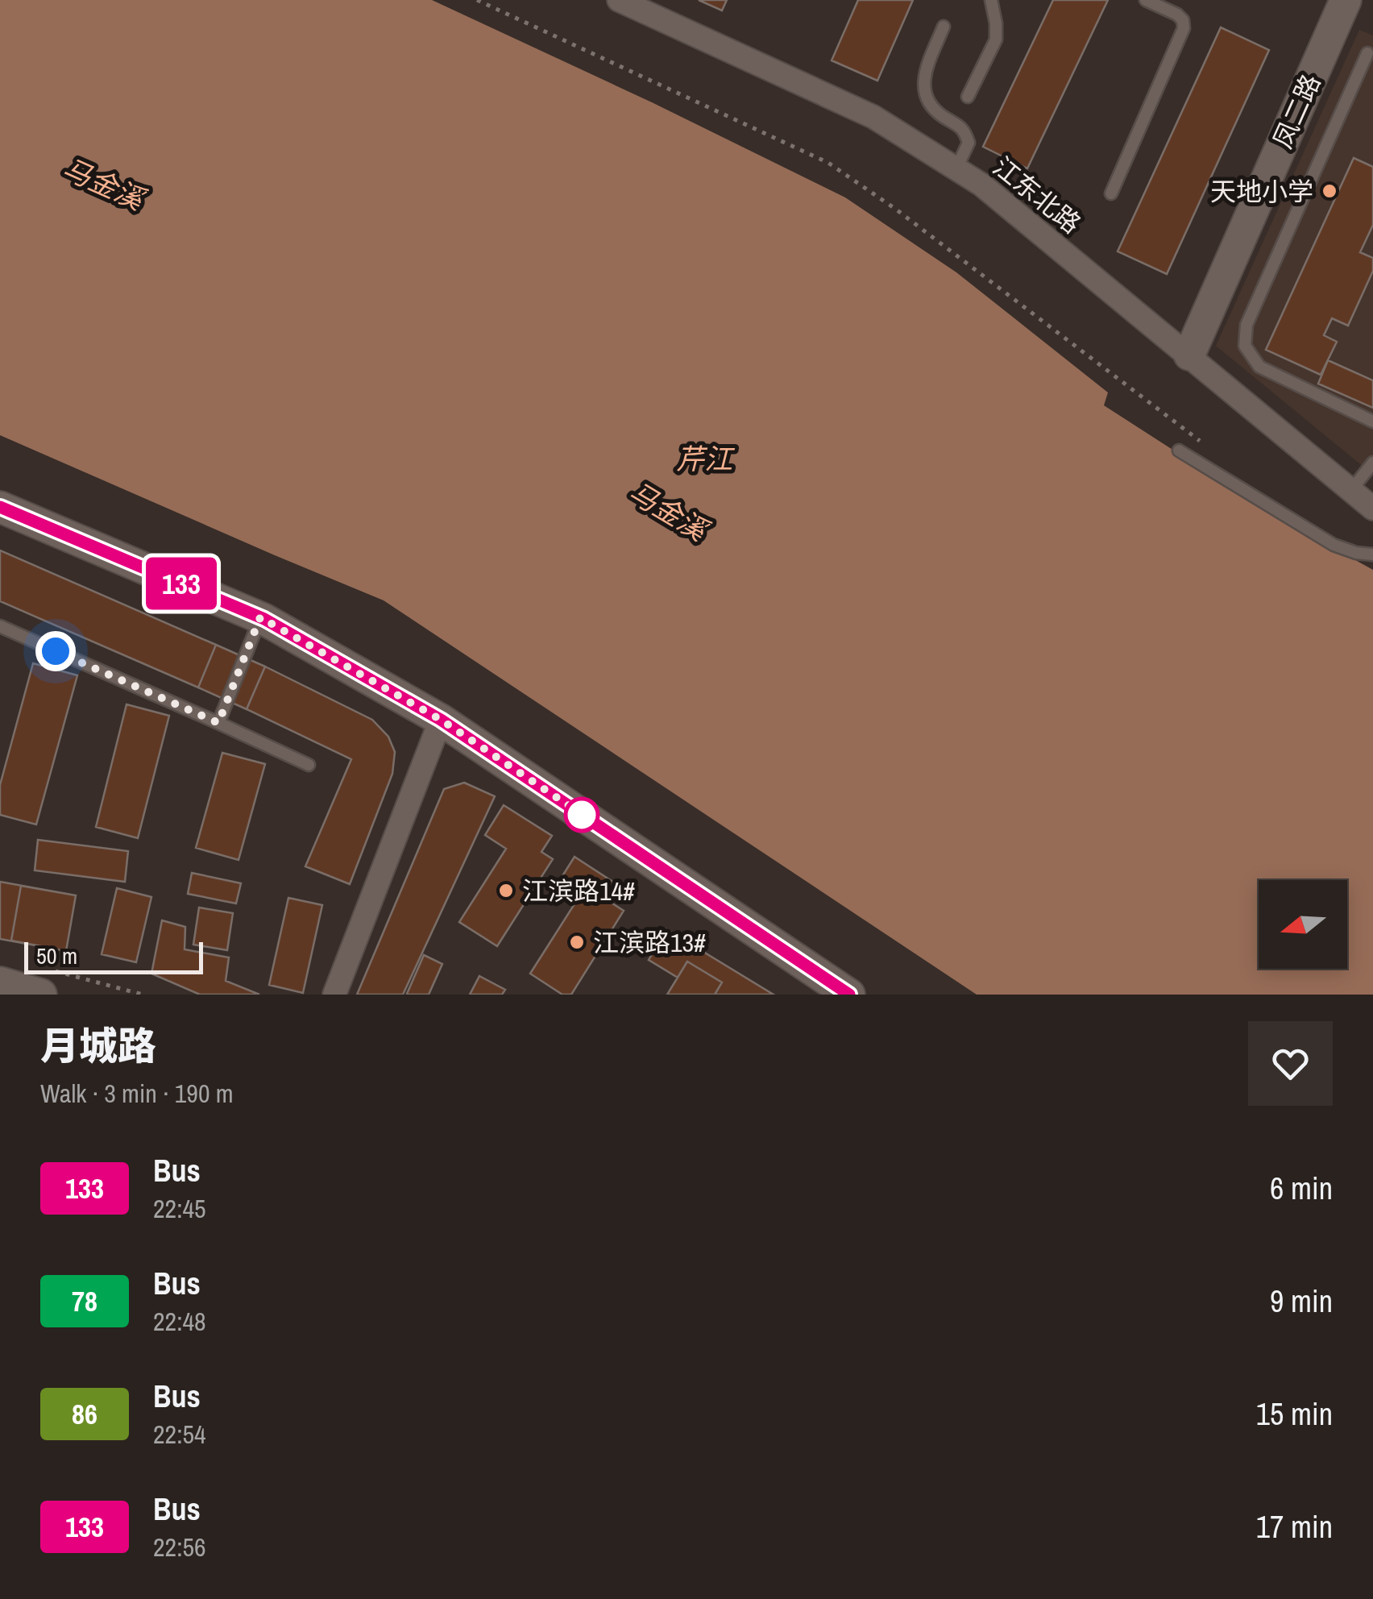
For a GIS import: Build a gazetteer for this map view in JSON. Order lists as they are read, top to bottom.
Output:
{
  "streets": {
    "main road": ["凤二路"],
    "street": ["江东北路"]
  },
  "crossings": [
    ["凤二路", "江东北路"]
  ],
  "water": ["马金溪", "芹江"],
  "places": ["天地小学", "江滨路14#", "江滨路13#"],
  "lines": ["bus line 133"],
  "scale_bar": "50 m",
  "north": "left",
  "page": {
    "on_map": "133",
    "scale": "50 m",
    "heading": ["月城路", "Walk · 3 min · 190 m"],
    "list": [
      {
        "mark": "133",
        "name": "Bus",
        "note": "22:45",
        "value": "6 min"
      },
      {
        "mark": "78",
        "name": "Bus",
        "note": "22:48",
        "value": "9 min"
      },
      {
        "mark": "86",
        "name": "Bus",
        "note": "22:54",
        "value": "15 min"
      },
      {
        "mark": "133",
        "name": "Bus",
        "note": "22:56",
        "value": "17 min"
      }
    ]
  }
}
